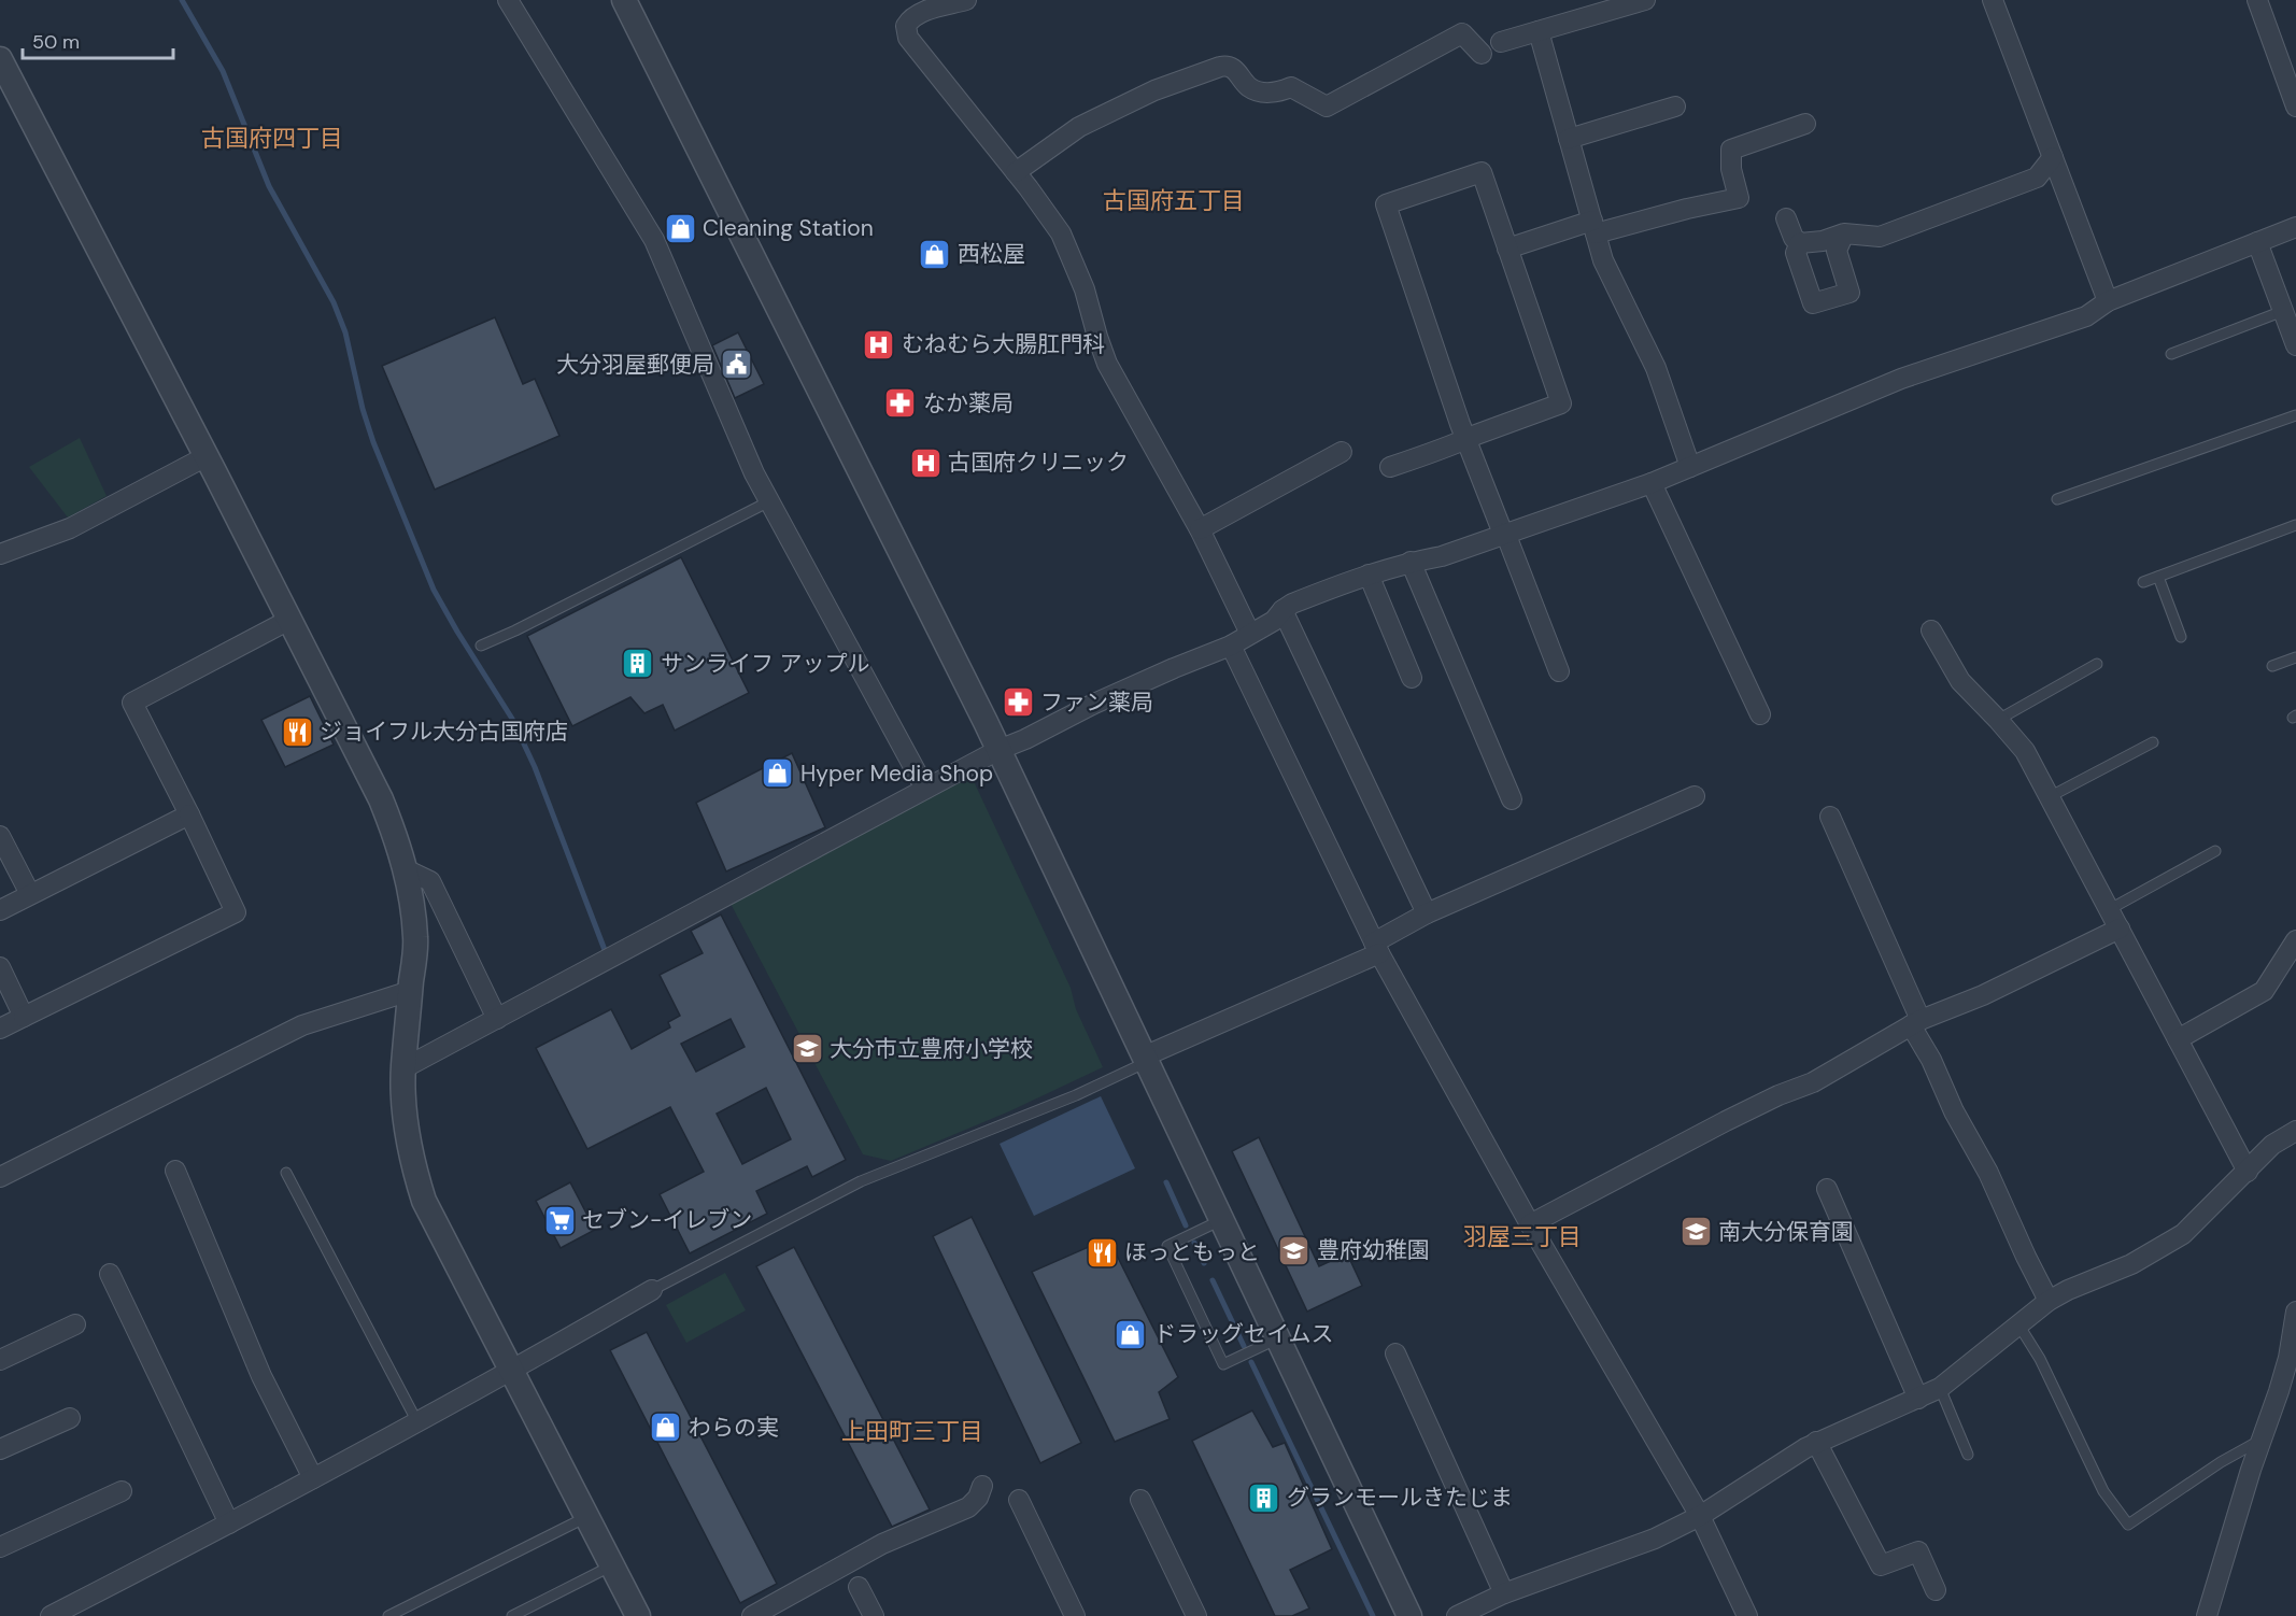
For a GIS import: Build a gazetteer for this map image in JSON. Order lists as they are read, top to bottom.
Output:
{
  "districts": [
    "古国府四丁目",
    "古国府五丁目",
    "羽屋三丁目",
    "上田町三丁目"
  ],
  "places": {
    "shop": [
      "Cleaning Station",
      "西松屋",
      "Hyper Media Shop",
      "ドラッグセイムス",
      "わらの実"
    ],
    "hospital": ["むねむら大腸肛門科", "古国府クリニック"],
    "public building": ["大分羽屋郵便局"],
    "pharmacy": ["なか薬局", "ファン薬局"],
    "building": ["サンライフ アップル", "グランモールきたじま"],
    "restaurant": ["ジョイフル大分古国府店", "ほっともっと"],
    "school or university": ["大分市立豊府小学校", "南大分保育園", "豊府幼稚園"],
    "supermarket": ["セブン-イレブン"]
  },
  "scale_bar": "50 m"
}
